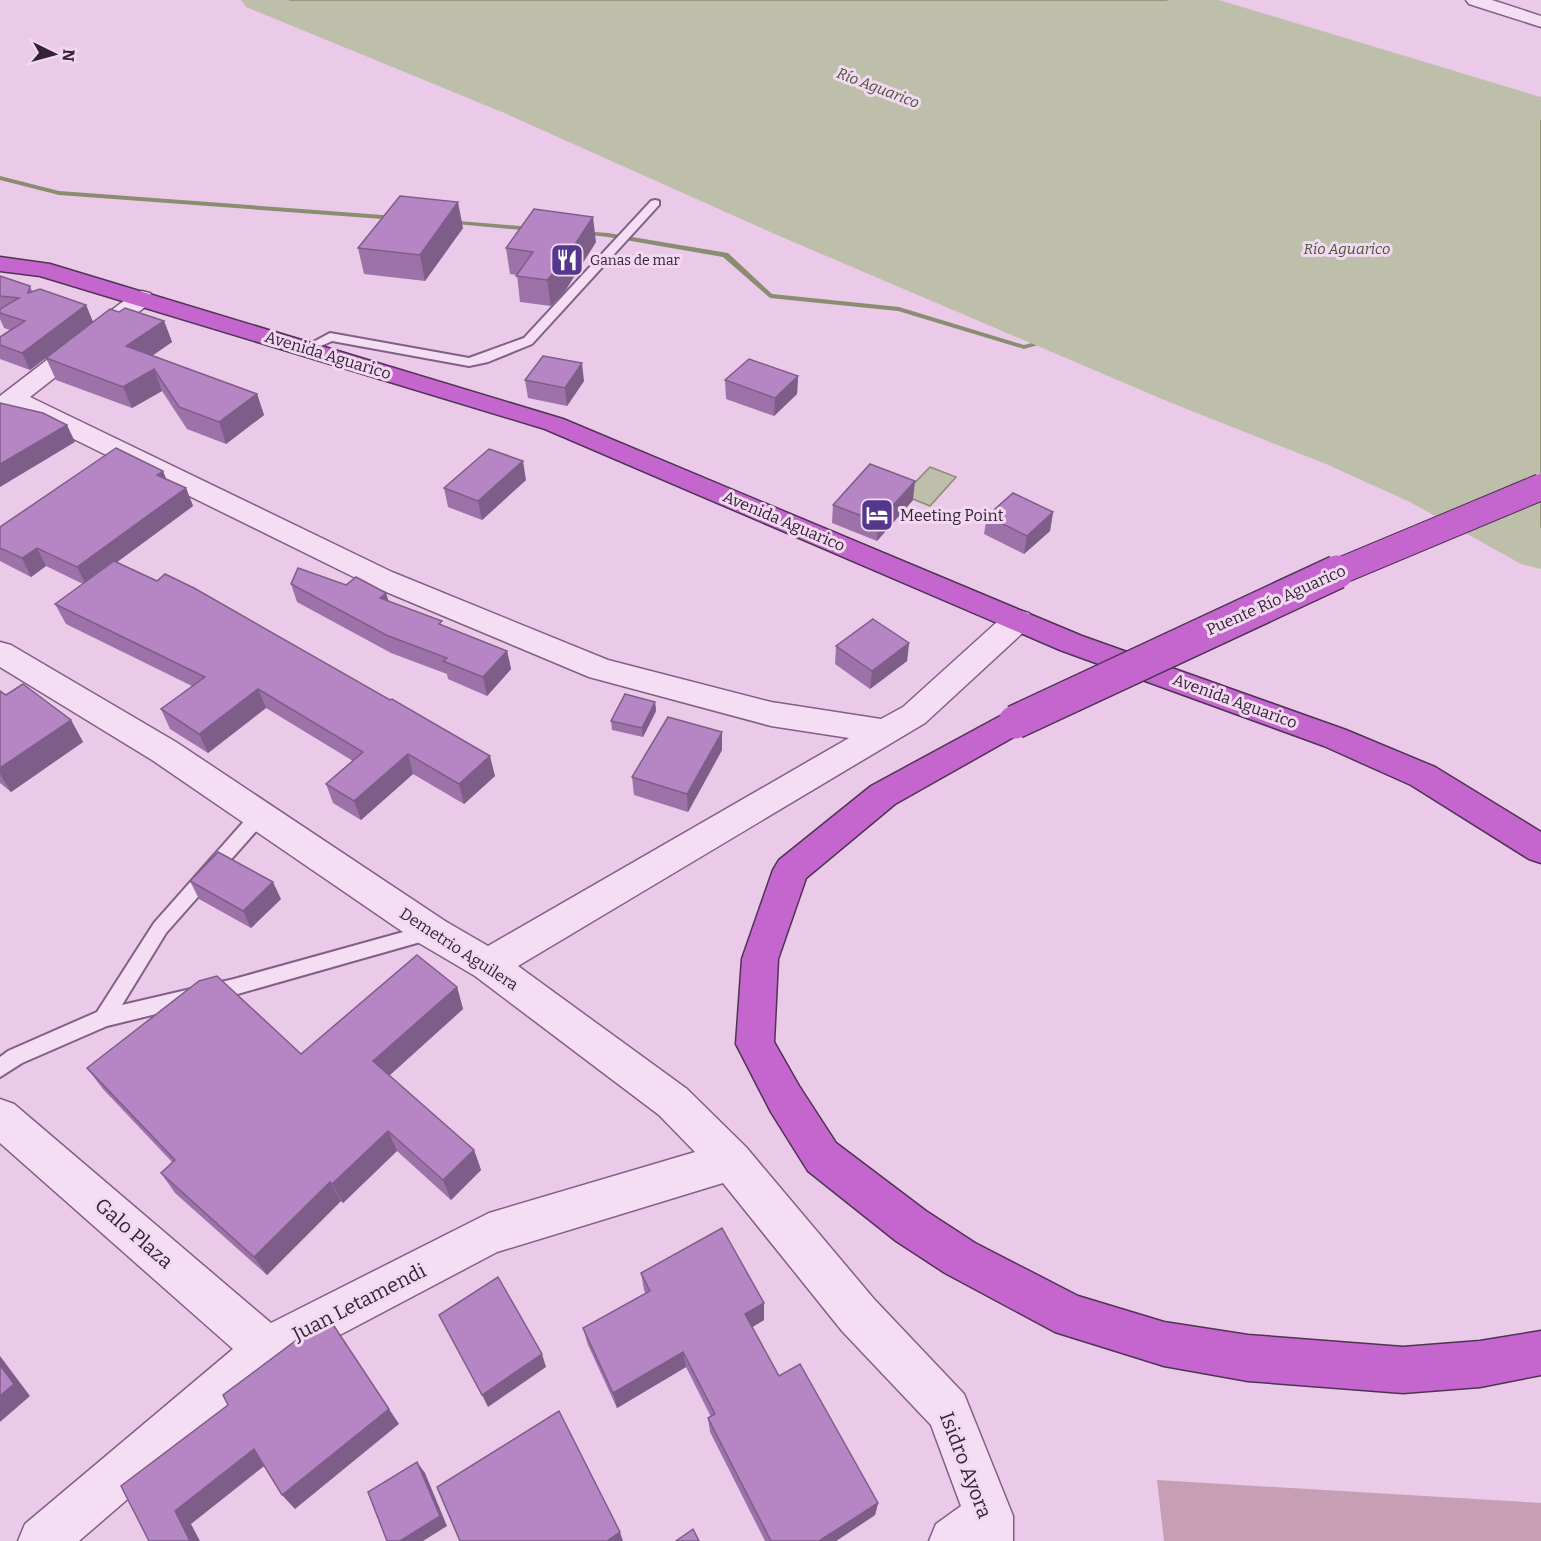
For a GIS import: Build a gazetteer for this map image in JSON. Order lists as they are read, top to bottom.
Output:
{
  "streets": {
    "highway": ["Avenida Aguarico", "Puente Río Aguarico"],
    "street": [
      "Demetrio Aguilera",
      "Galo Plaza",
      "Juan Letamendi",
      "Isidro Ayora"
    ]
  },
  "crossings": [
    ["Demetrio Aguilera", "Juan Letamendi"],
    ["Demetrio Aguilera", "Isidro Ayora"],
    ["Galo Plaza", "Juan Letamendi"]
  ],
  "water": ["Río Aguarico"],
  "places": {
    "restaurant": ["Ganas de mar"],
    "hotel": ["Meeting Point"]
  },
  "north": "right"
}
